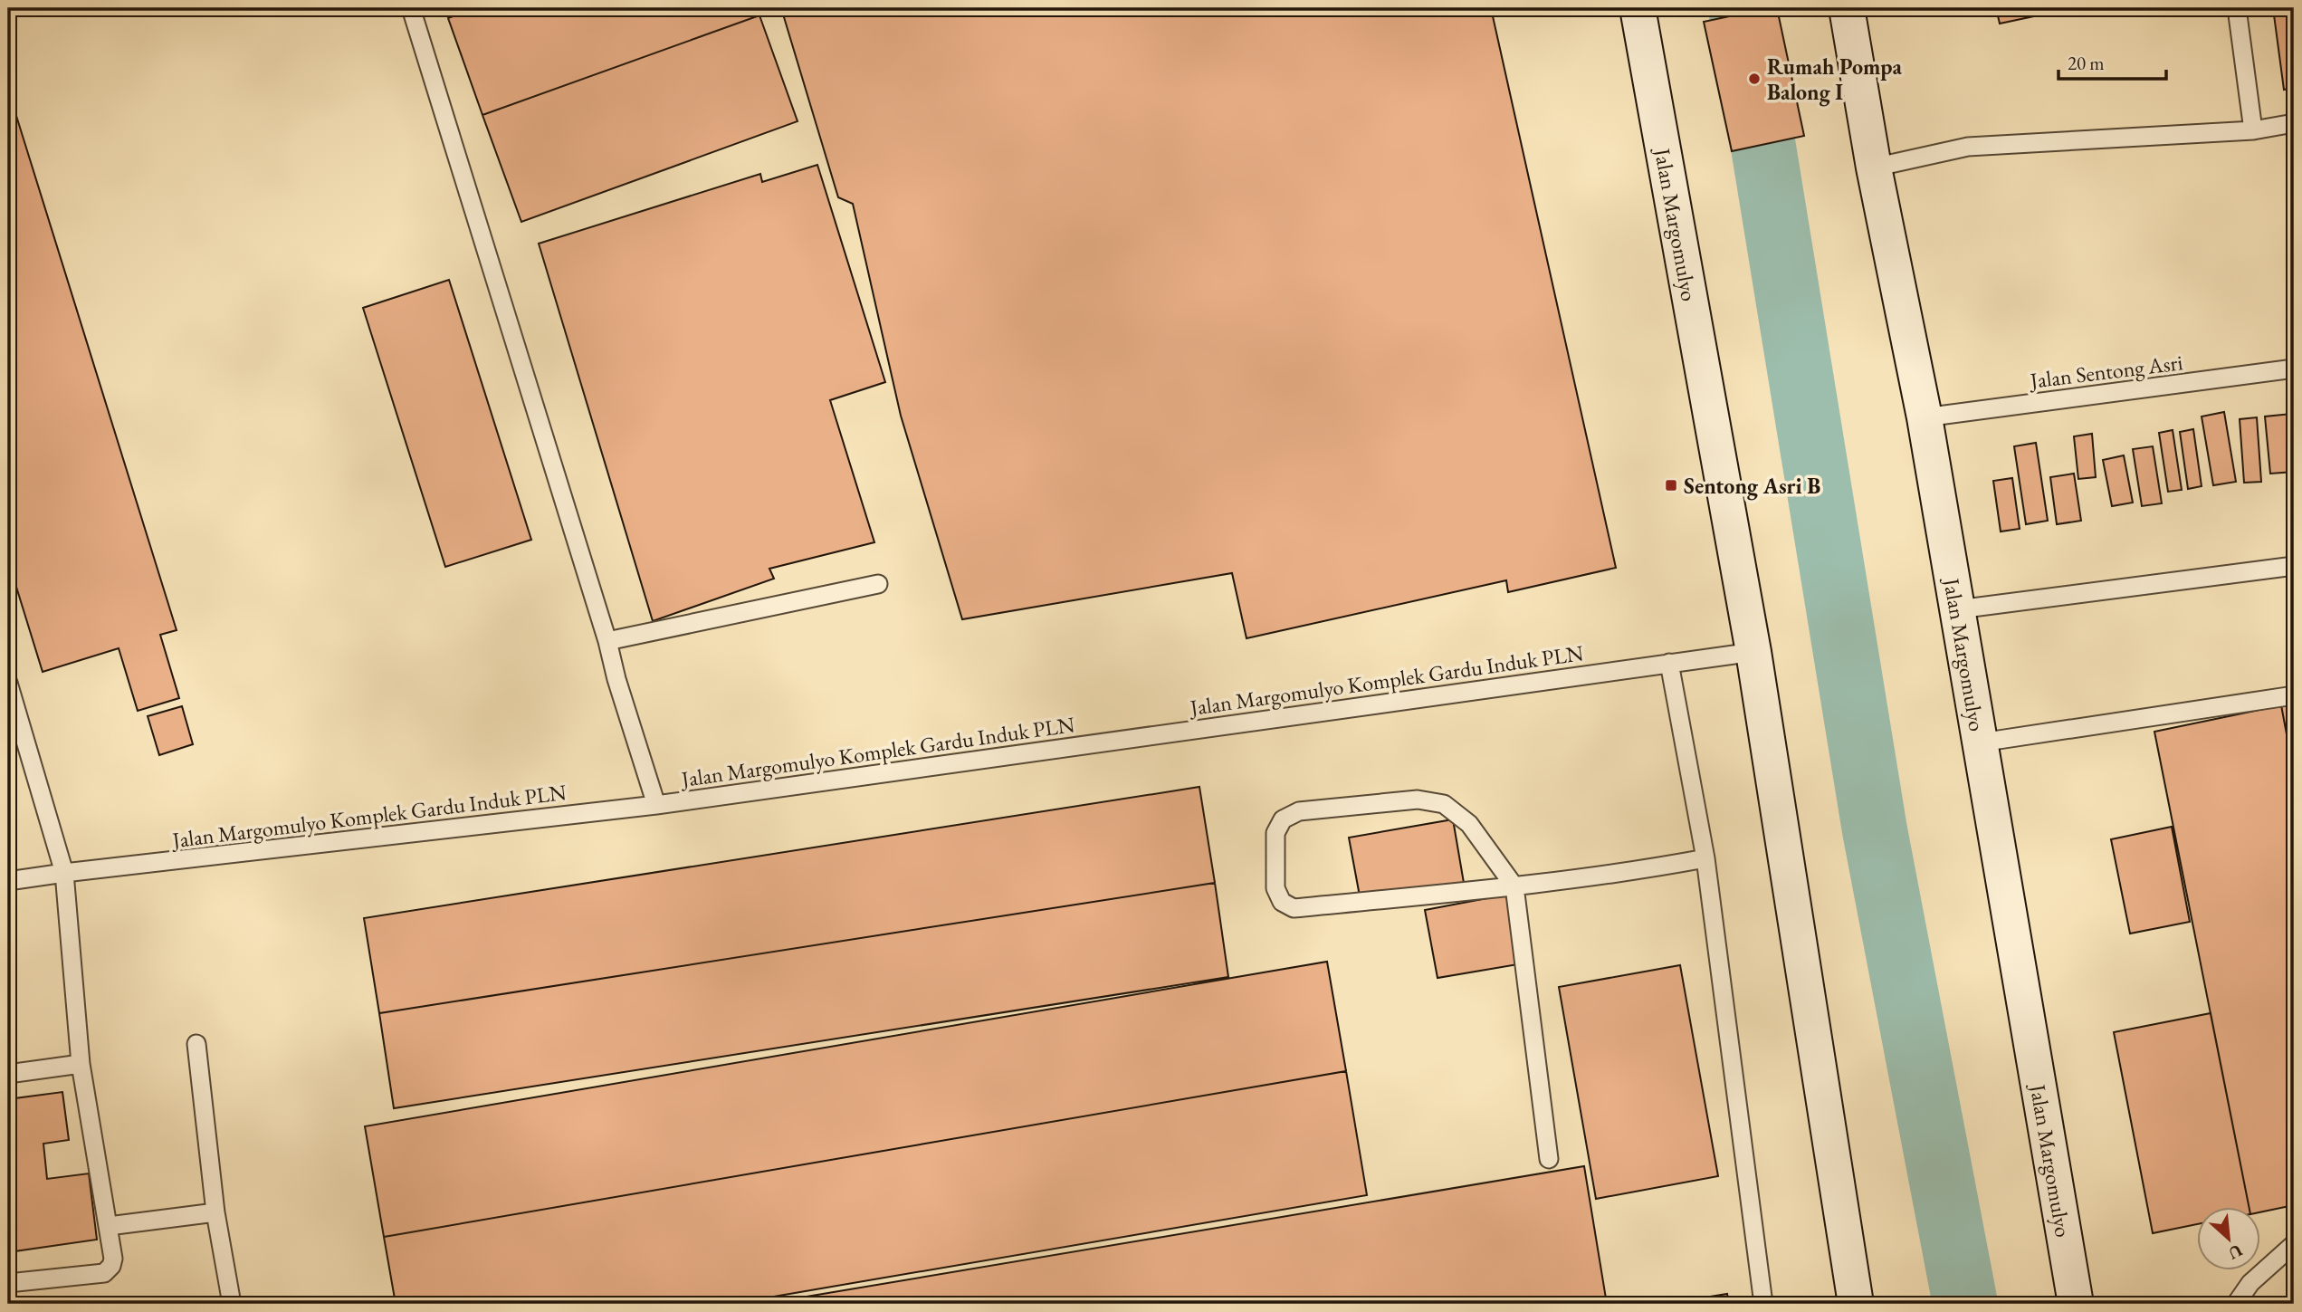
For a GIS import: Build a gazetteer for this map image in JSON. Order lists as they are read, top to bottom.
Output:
{
  "streets": {
    "main road": ["Jalan Margomulyo"],
    "lane": ["Jalan Sentong Asri", "Jalan Margomulyo Komplek Gardu Induk PLN"]
  },
  "crossings": [
    ["Jalan Margomulyo", "Jalan Sentong Asri"],
    ["Jalan Margomulyo", "Jalan Margomulyo Komplek Gardu Induk PLN"]
  ],
  "places": {
    "other": ["Rumah Pompa Balong I"],
    "transit": ["Sentong Asri B"]
  },
  "scale_bar": "20 m",
  "north": "bottom right"
}
